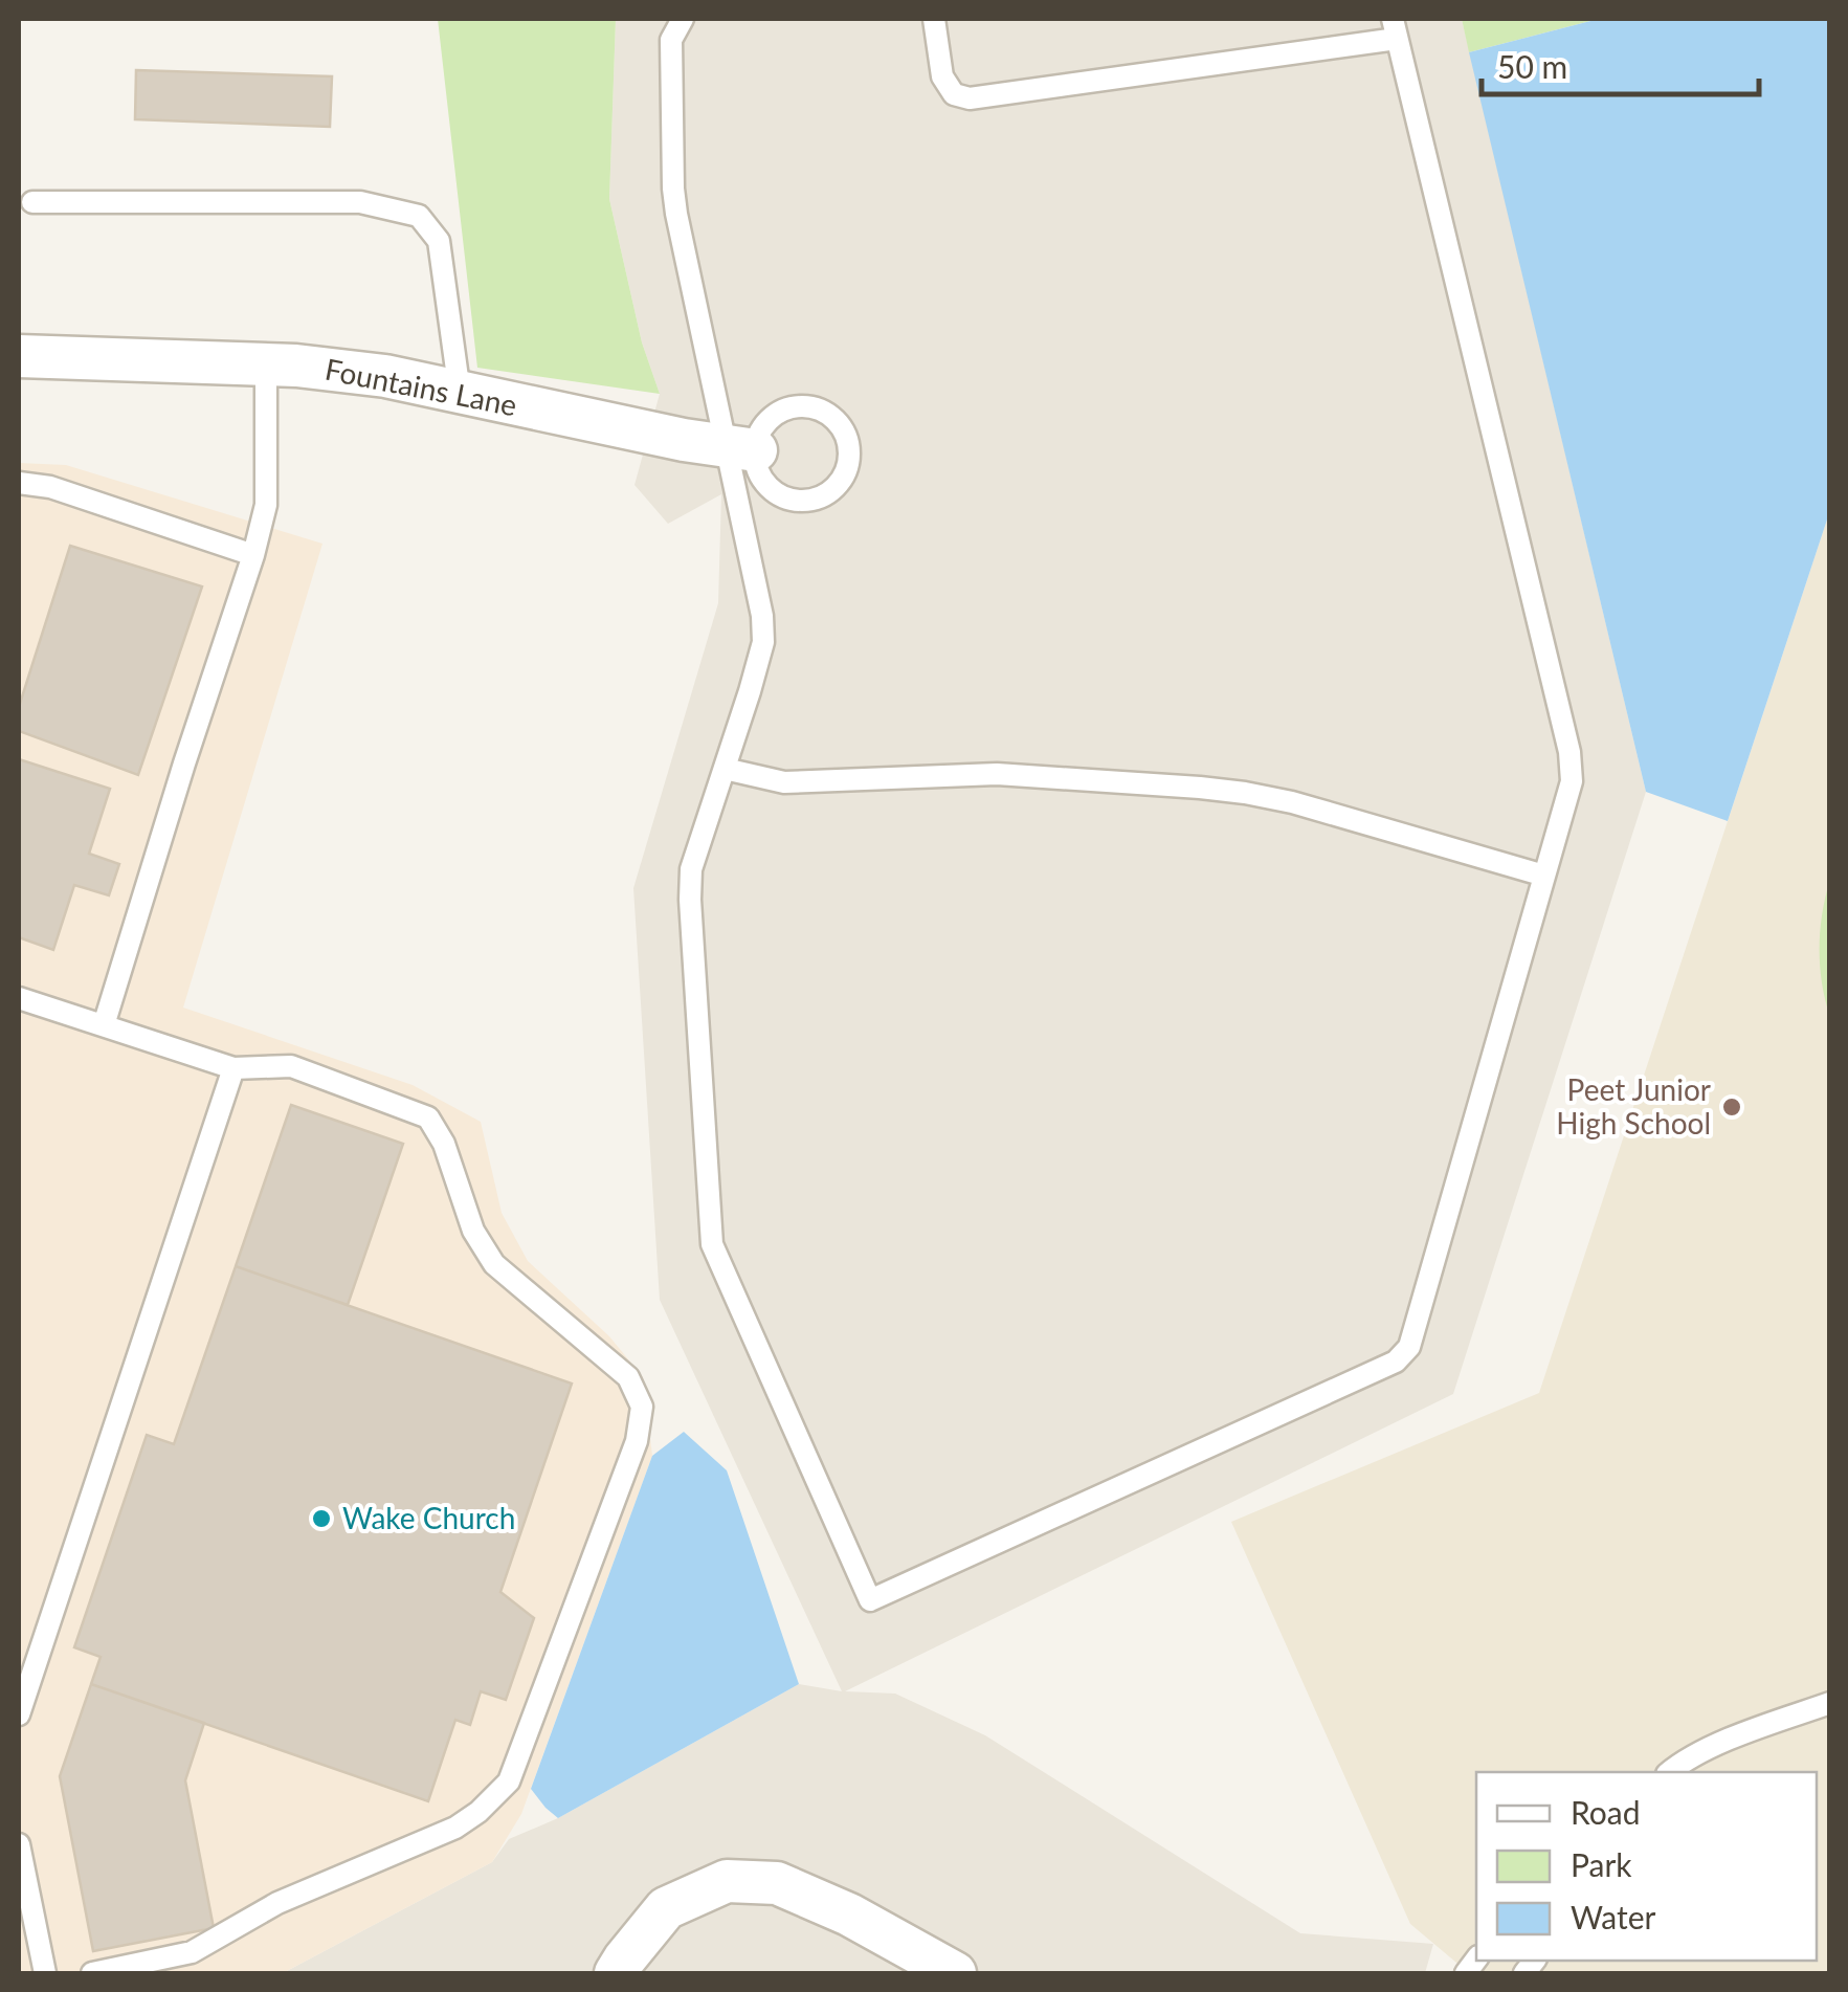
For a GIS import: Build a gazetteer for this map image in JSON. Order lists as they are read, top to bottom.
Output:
{
  "streets": {
    "street": ["Fountains Lane"]
  },
  "places": ["Peet Junior High School", "Wake Church"],
  "legend": ["Road", "Park", "Water"],
  "scale_bar": "50 m"
}
